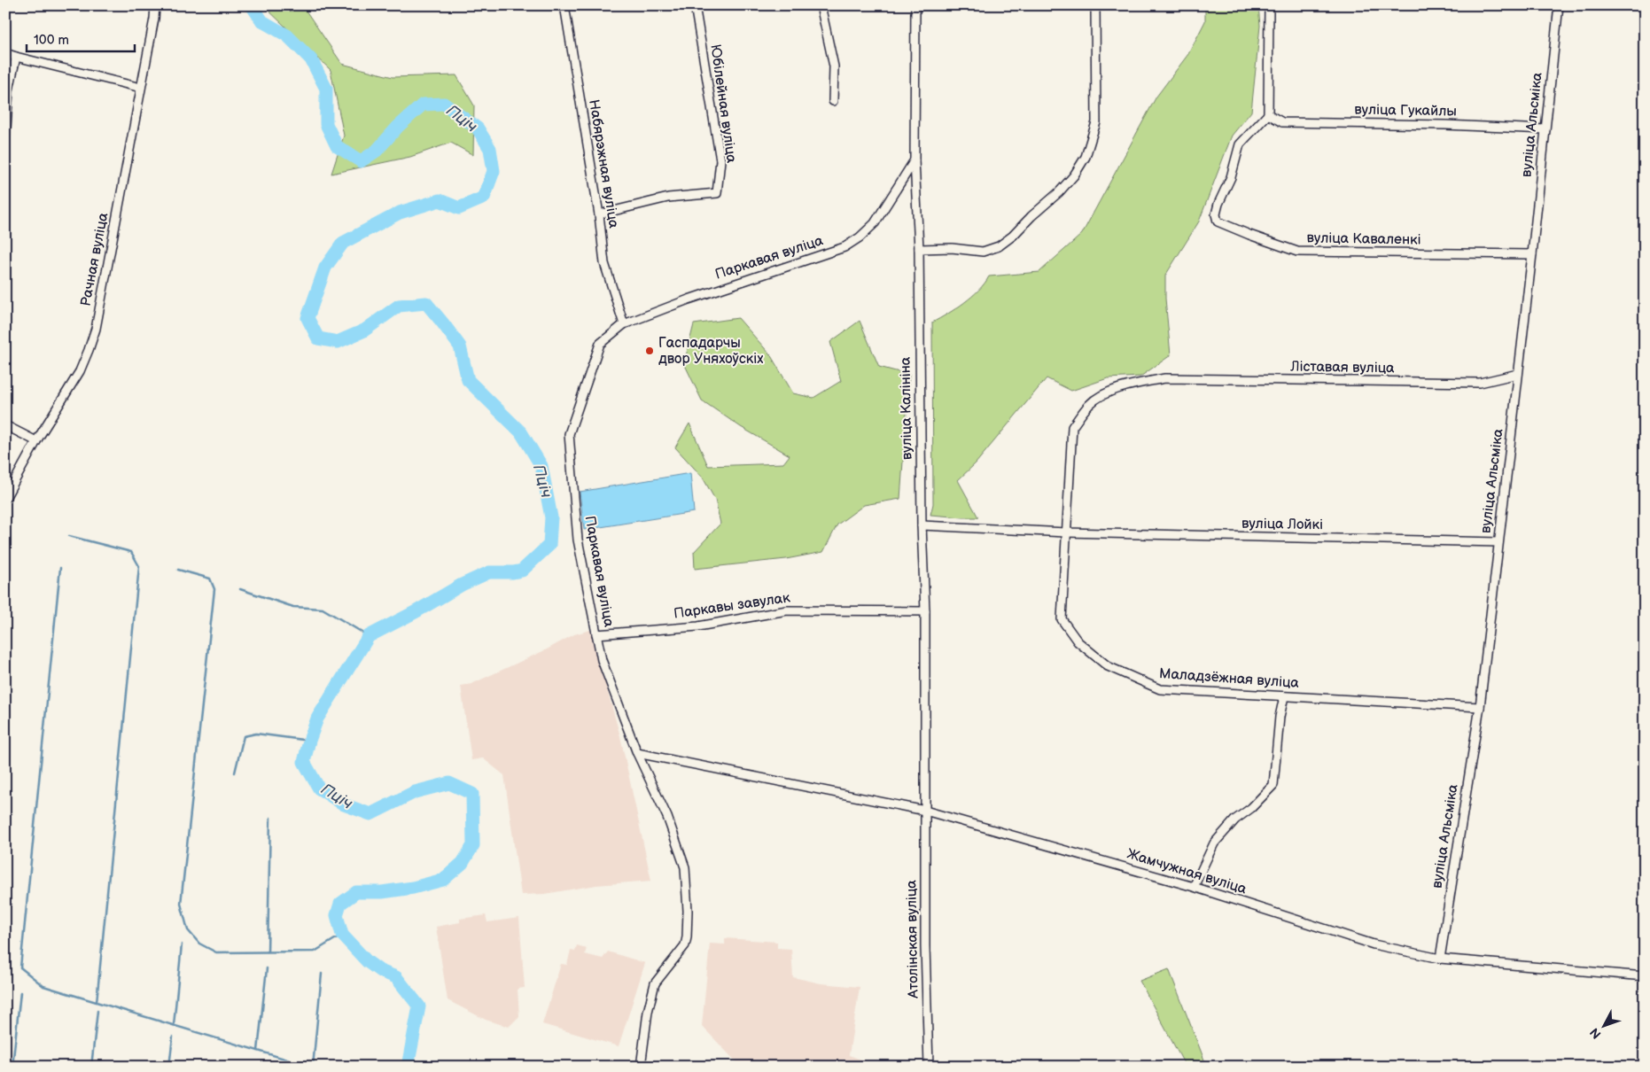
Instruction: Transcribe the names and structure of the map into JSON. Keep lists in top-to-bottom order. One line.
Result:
{"streets":{"street":["Юбілейная вуліца","вуліца Гукайлы","вуліца Альсміка","Набярэжная вуліца","вуліца Каваленкі","Паркавая вуліца","Рачная вуліца","Ліставая вуліца","вуліца Калініна","вуліца Лойкі","Паркавы завулак","Маладзёжная вуліца","Жамчужная вуліца","Атолінская вуліца"]},"crossings":[["Юбілейная вуліца","Набярэжная вуліца"],["вуліца Гукайлы","вуліца Альсміка"],["вуліца Гукайлы","вуліца Каваленкі"],["вуліца Альсміка","вуліца Каваленкі"],["вуліца Альсміка","Ліставая вуліца"],["вуліца Альсміка","вуліца Лойкі"],["вуліца Альсміка","Маладзёжная вуліца"],["вуліца Альсміка","Жамчужная вуліца"],["Набярэжная вуліца","Паркавая вуліца"],["Паркавая вуліца","вуліца Калініна"],["Паркавая вуліца","Паркавы завулак"],["Ліставая вуліца","вуліца Лойкі"],["Ліставая вуліца","Маладзёжная вуліца"],["вуліца Калініна","вуліца Лойкі"],["вуліца Калініна","Паркавы завулак"],["вуліца Калініна","Жамчужная вуліца"],["вуліца Калініна","Атолінская вуліца"],["вуліца Лойкі","Маладзёжная вуліца"],["Жамчужная вуліца","Атолінская вуліца"]],"water":["Пціч"],"places":["Гаспадарчы двор Уняхоўскіх"],"scale_bar":"100 m","north":"bottom left"}
